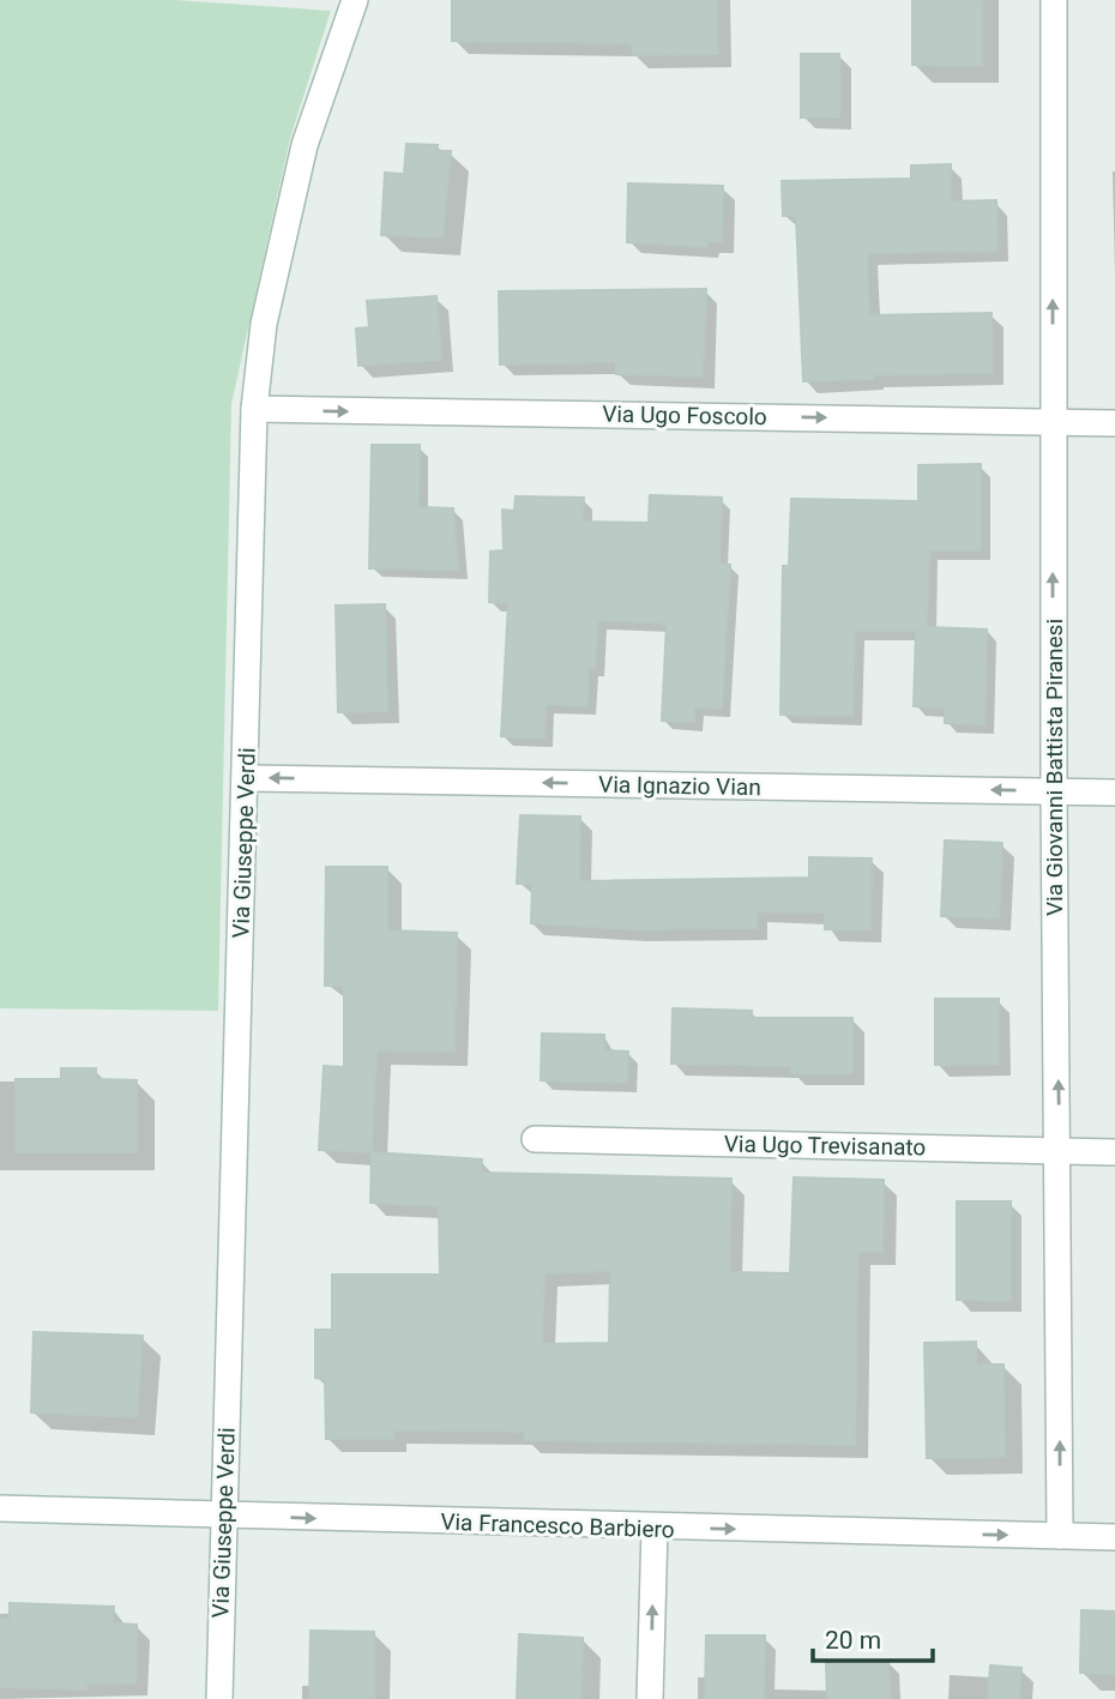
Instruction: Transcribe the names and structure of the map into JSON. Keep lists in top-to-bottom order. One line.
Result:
{"streets":{"street":["Via Ugo Foscolo","Via Giovanni Battista Piranesi","Via Ignazio Vian","Via Giuseppe Verdi","Via Ugo Trevisanato","Via Francesco Barbiero"]},"crossings":[["Via Ugo Foscolo","Via Giovanni Battista Piranesi"],["Via Ugo Foscolo","Via Giuseppe Verdi"],["Via Giovanni Battista Piranesi","Via Ignazio Vian"],["Via Giovanni Battista Piranesi","Via Ugo Trevisanato"],["Via Giovanni Battista Piranesi","Via Francesco Barbiero"],["Via Ignazio Vian","Via Giuseppe Verdi"],["Via Giuseppe Verdi","Via Francesco Barbiero"]],"one_way":["Via Ugo Foscolo","Via Giovanni Battista Piranesi","Via Ignazio Vian","Via Francesco Barbiero"],"scale_bar":"20 m"}
